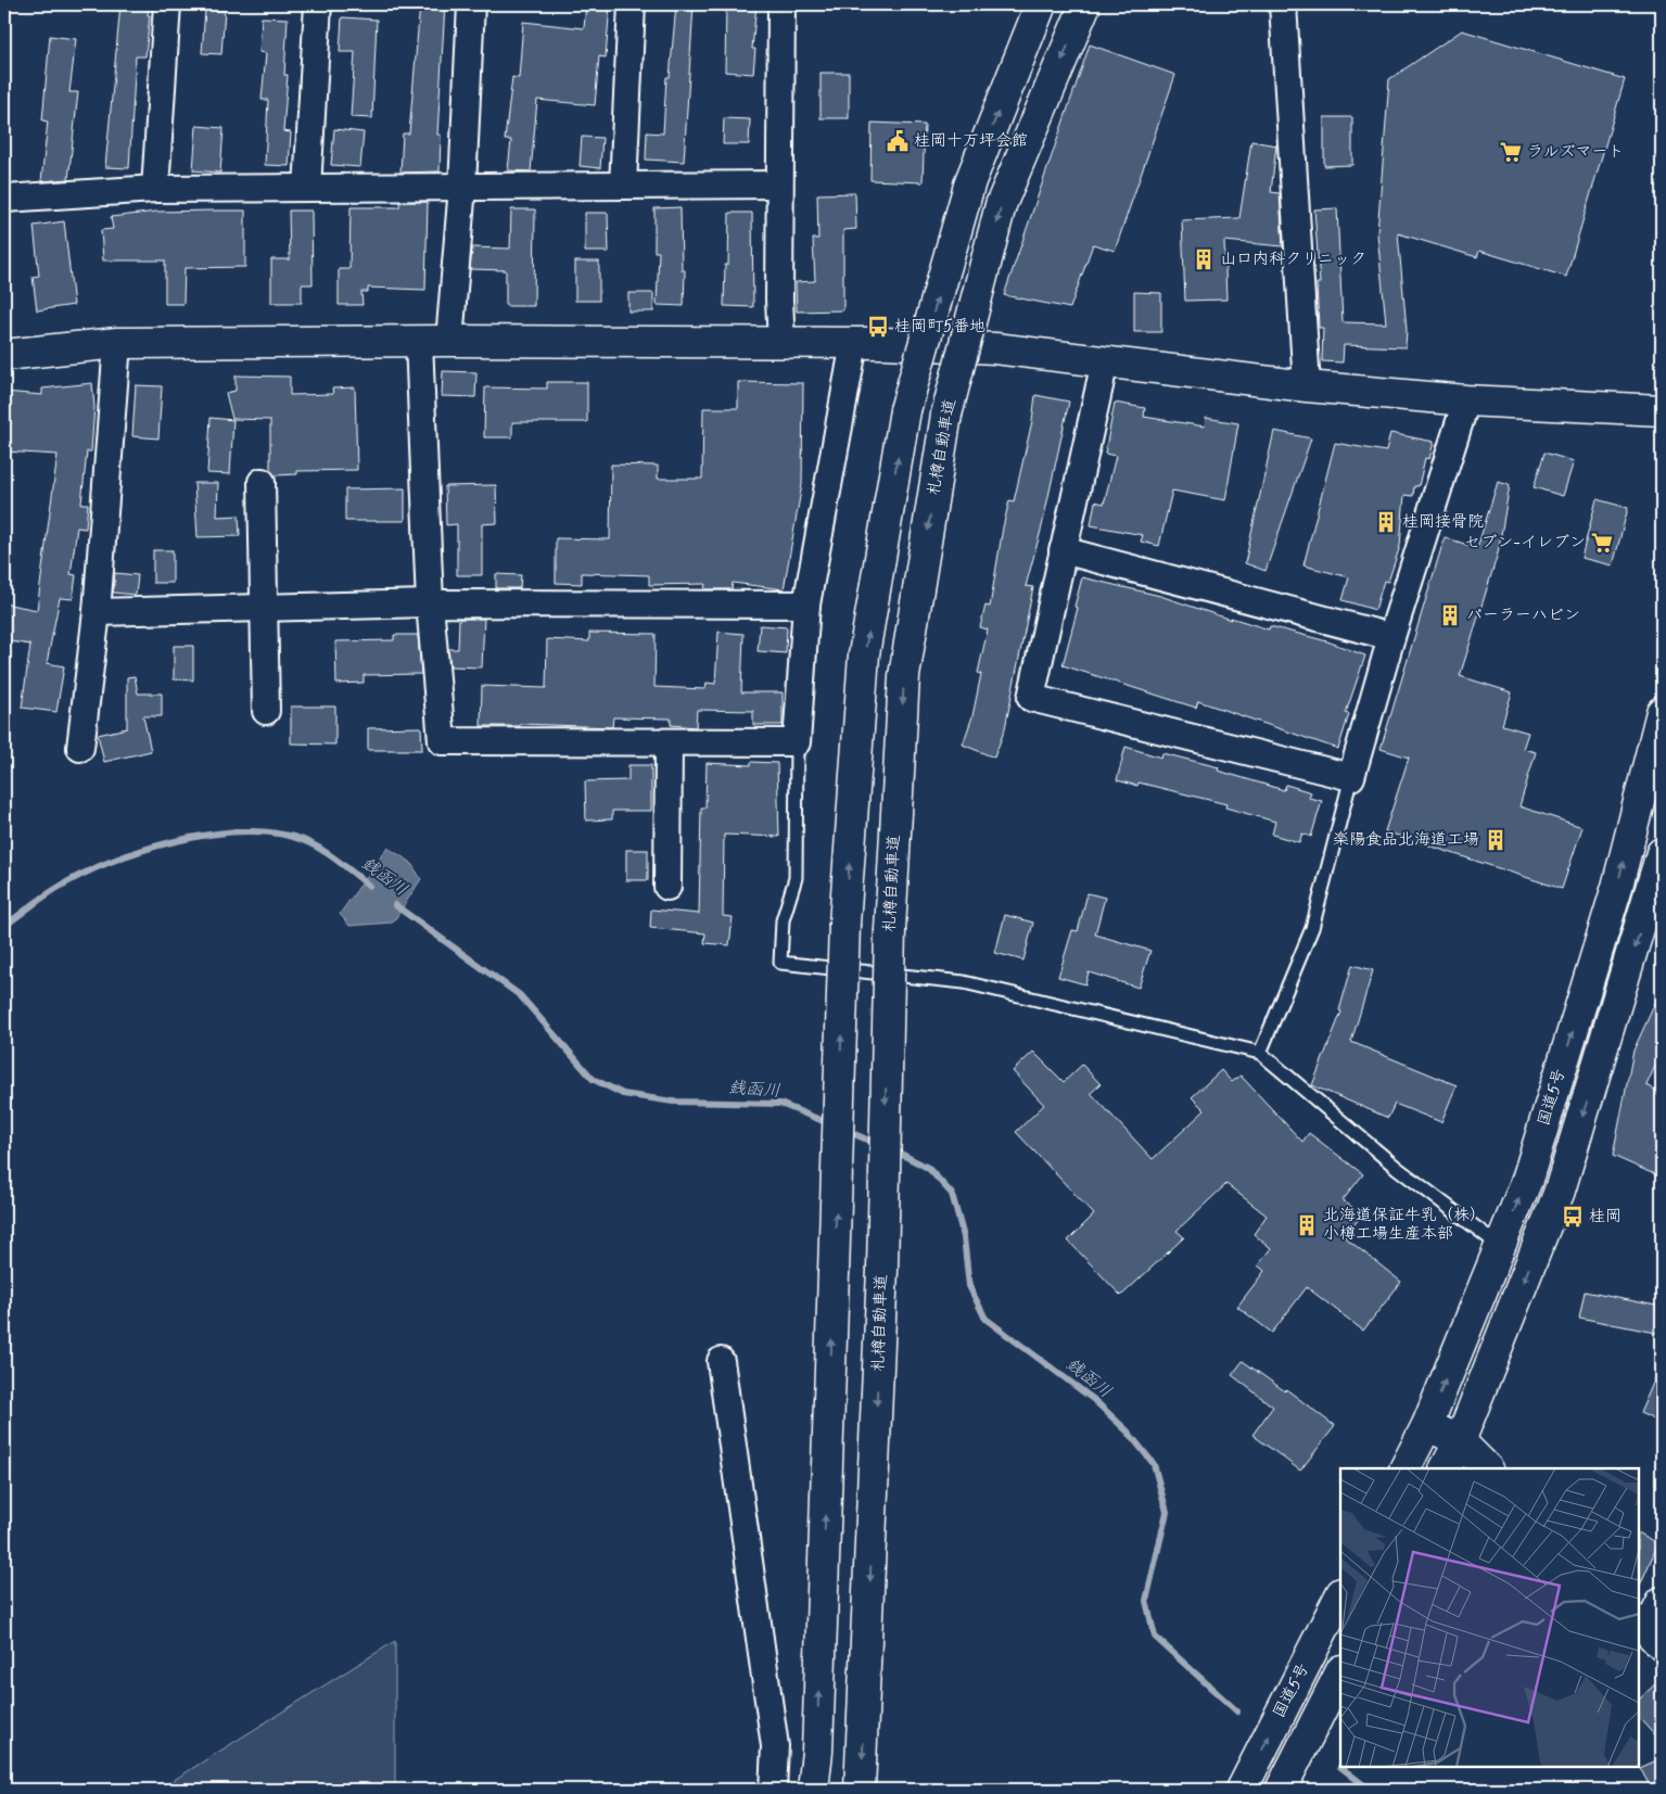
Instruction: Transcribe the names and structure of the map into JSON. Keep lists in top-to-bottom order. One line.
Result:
{"streets":{"main road":["札樽自動車道","国道5号"]},"water":["銭函川"],"places":{"public building":["桂岡十万坪会館"],"supermarket":["ラルズマート","セブン-イレブン"],"building":["山口内科クリニック","桂岡接骨院","パーラーハビン","楽陽食品北海道工場","北海道保証牛乳（株） 小樽工場生産本部"],"bus stop":["桂岡町5番地","桂岡"]}}
